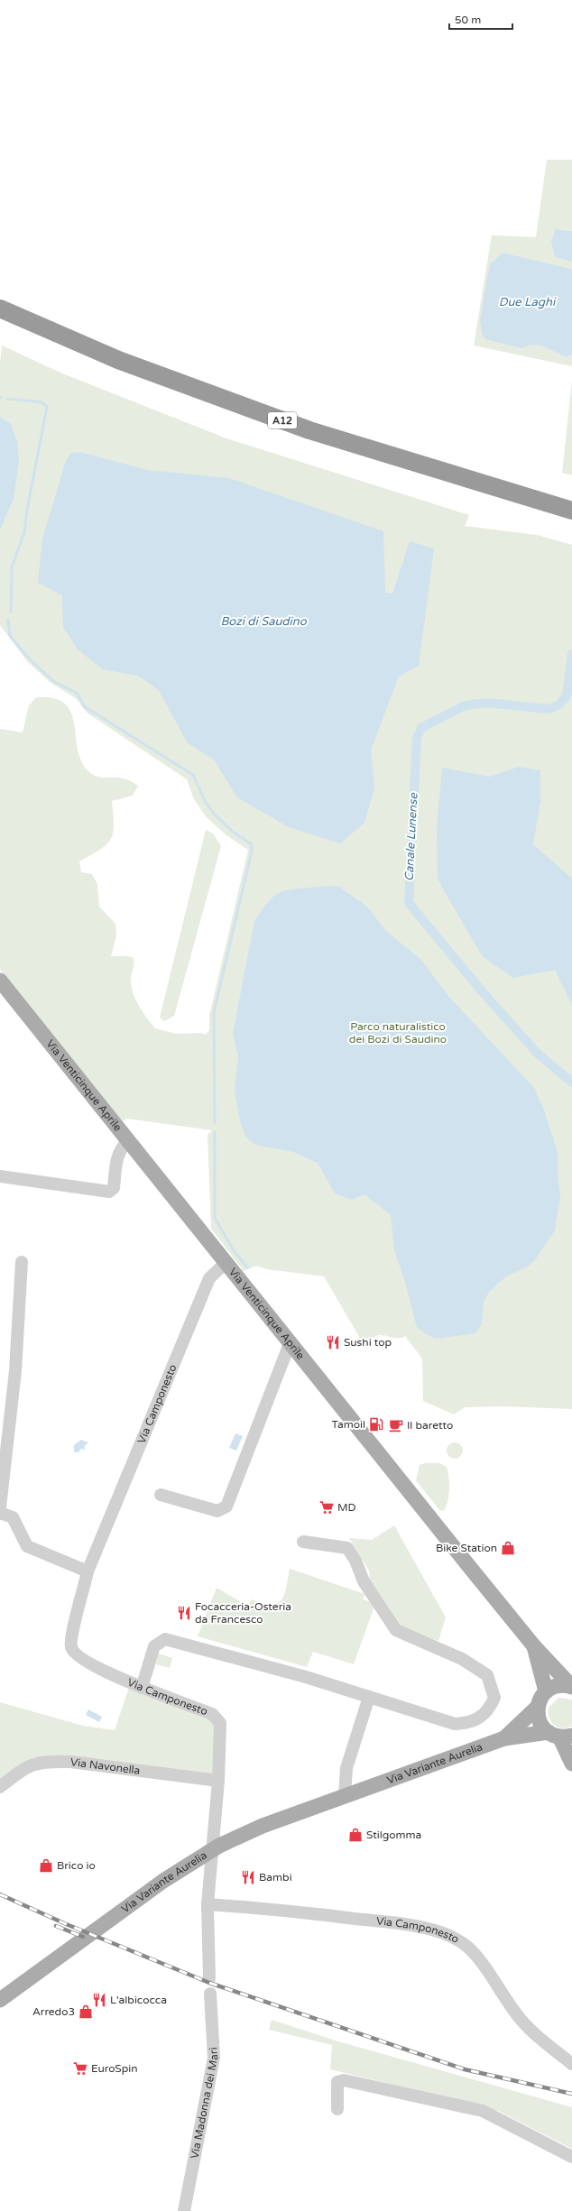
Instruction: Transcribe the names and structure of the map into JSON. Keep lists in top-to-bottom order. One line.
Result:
{"streets":{"highway":["A12"],"main road":["Via Venticinque Aprile","Via Variante Aurelia"],"street":["Via Camponesto","Via Navonella","Via Madonna dei Mari"]},"crossings":[["Via Venticinque Aprile","Via Camponesto"],["Via Venticinque Aprile","Via Variante Aurelia"],["Via Camponesto","Via Variante Aurelia"],["Via Camponesto","Via Navonella"]],"water":["Due Laghi","Bozi di Saudino","Canale Lunense"],"parks":["Parco naturalistico dei Bozi di Saudino"],"places":{"restaurant":["Sushi top","Focacceria-Osteria da Francesco","Bambi","L'albicocca"],"fuel station":["Tamoil"],"cafe":["Il baretto"],"supermarket":["MD","EuroSpin"],"shop":["Bike Station","Stilgomma","Brico io","Arredo3"]},"scale_bar":"50 m"}
